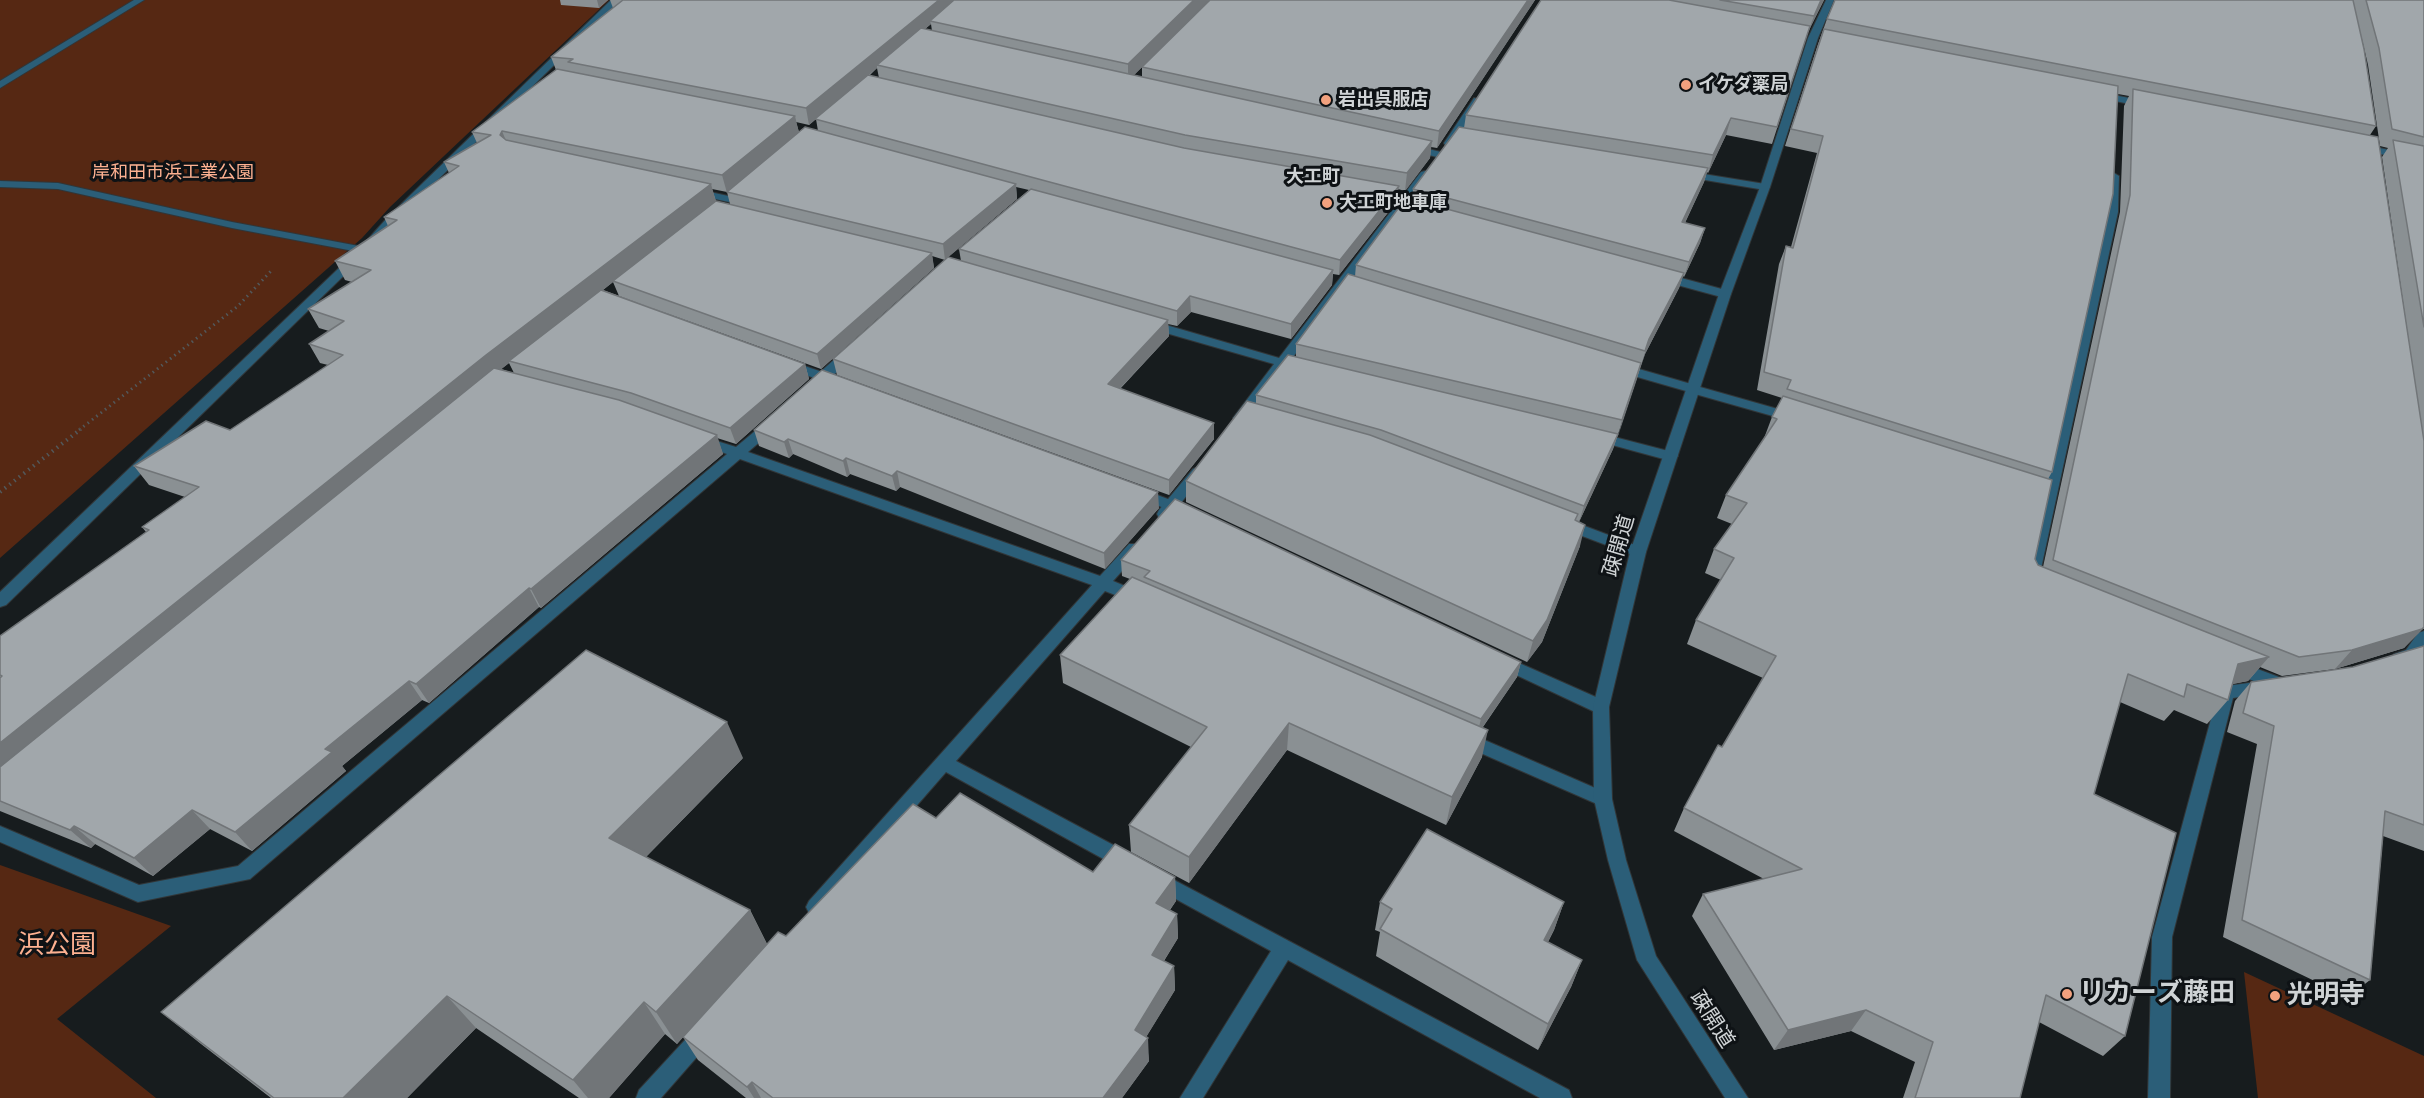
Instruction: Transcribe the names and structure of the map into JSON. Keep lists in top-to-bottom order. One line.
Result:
{"streets":{"street":["疎開道"]},"districts":["大工町"],"parks":["岸和田市浜工業公園","浜公園"],"places":["イケダ薬局","岩出呉服店","大工町地車庫","リカーズ藤田","光明寺"]}
